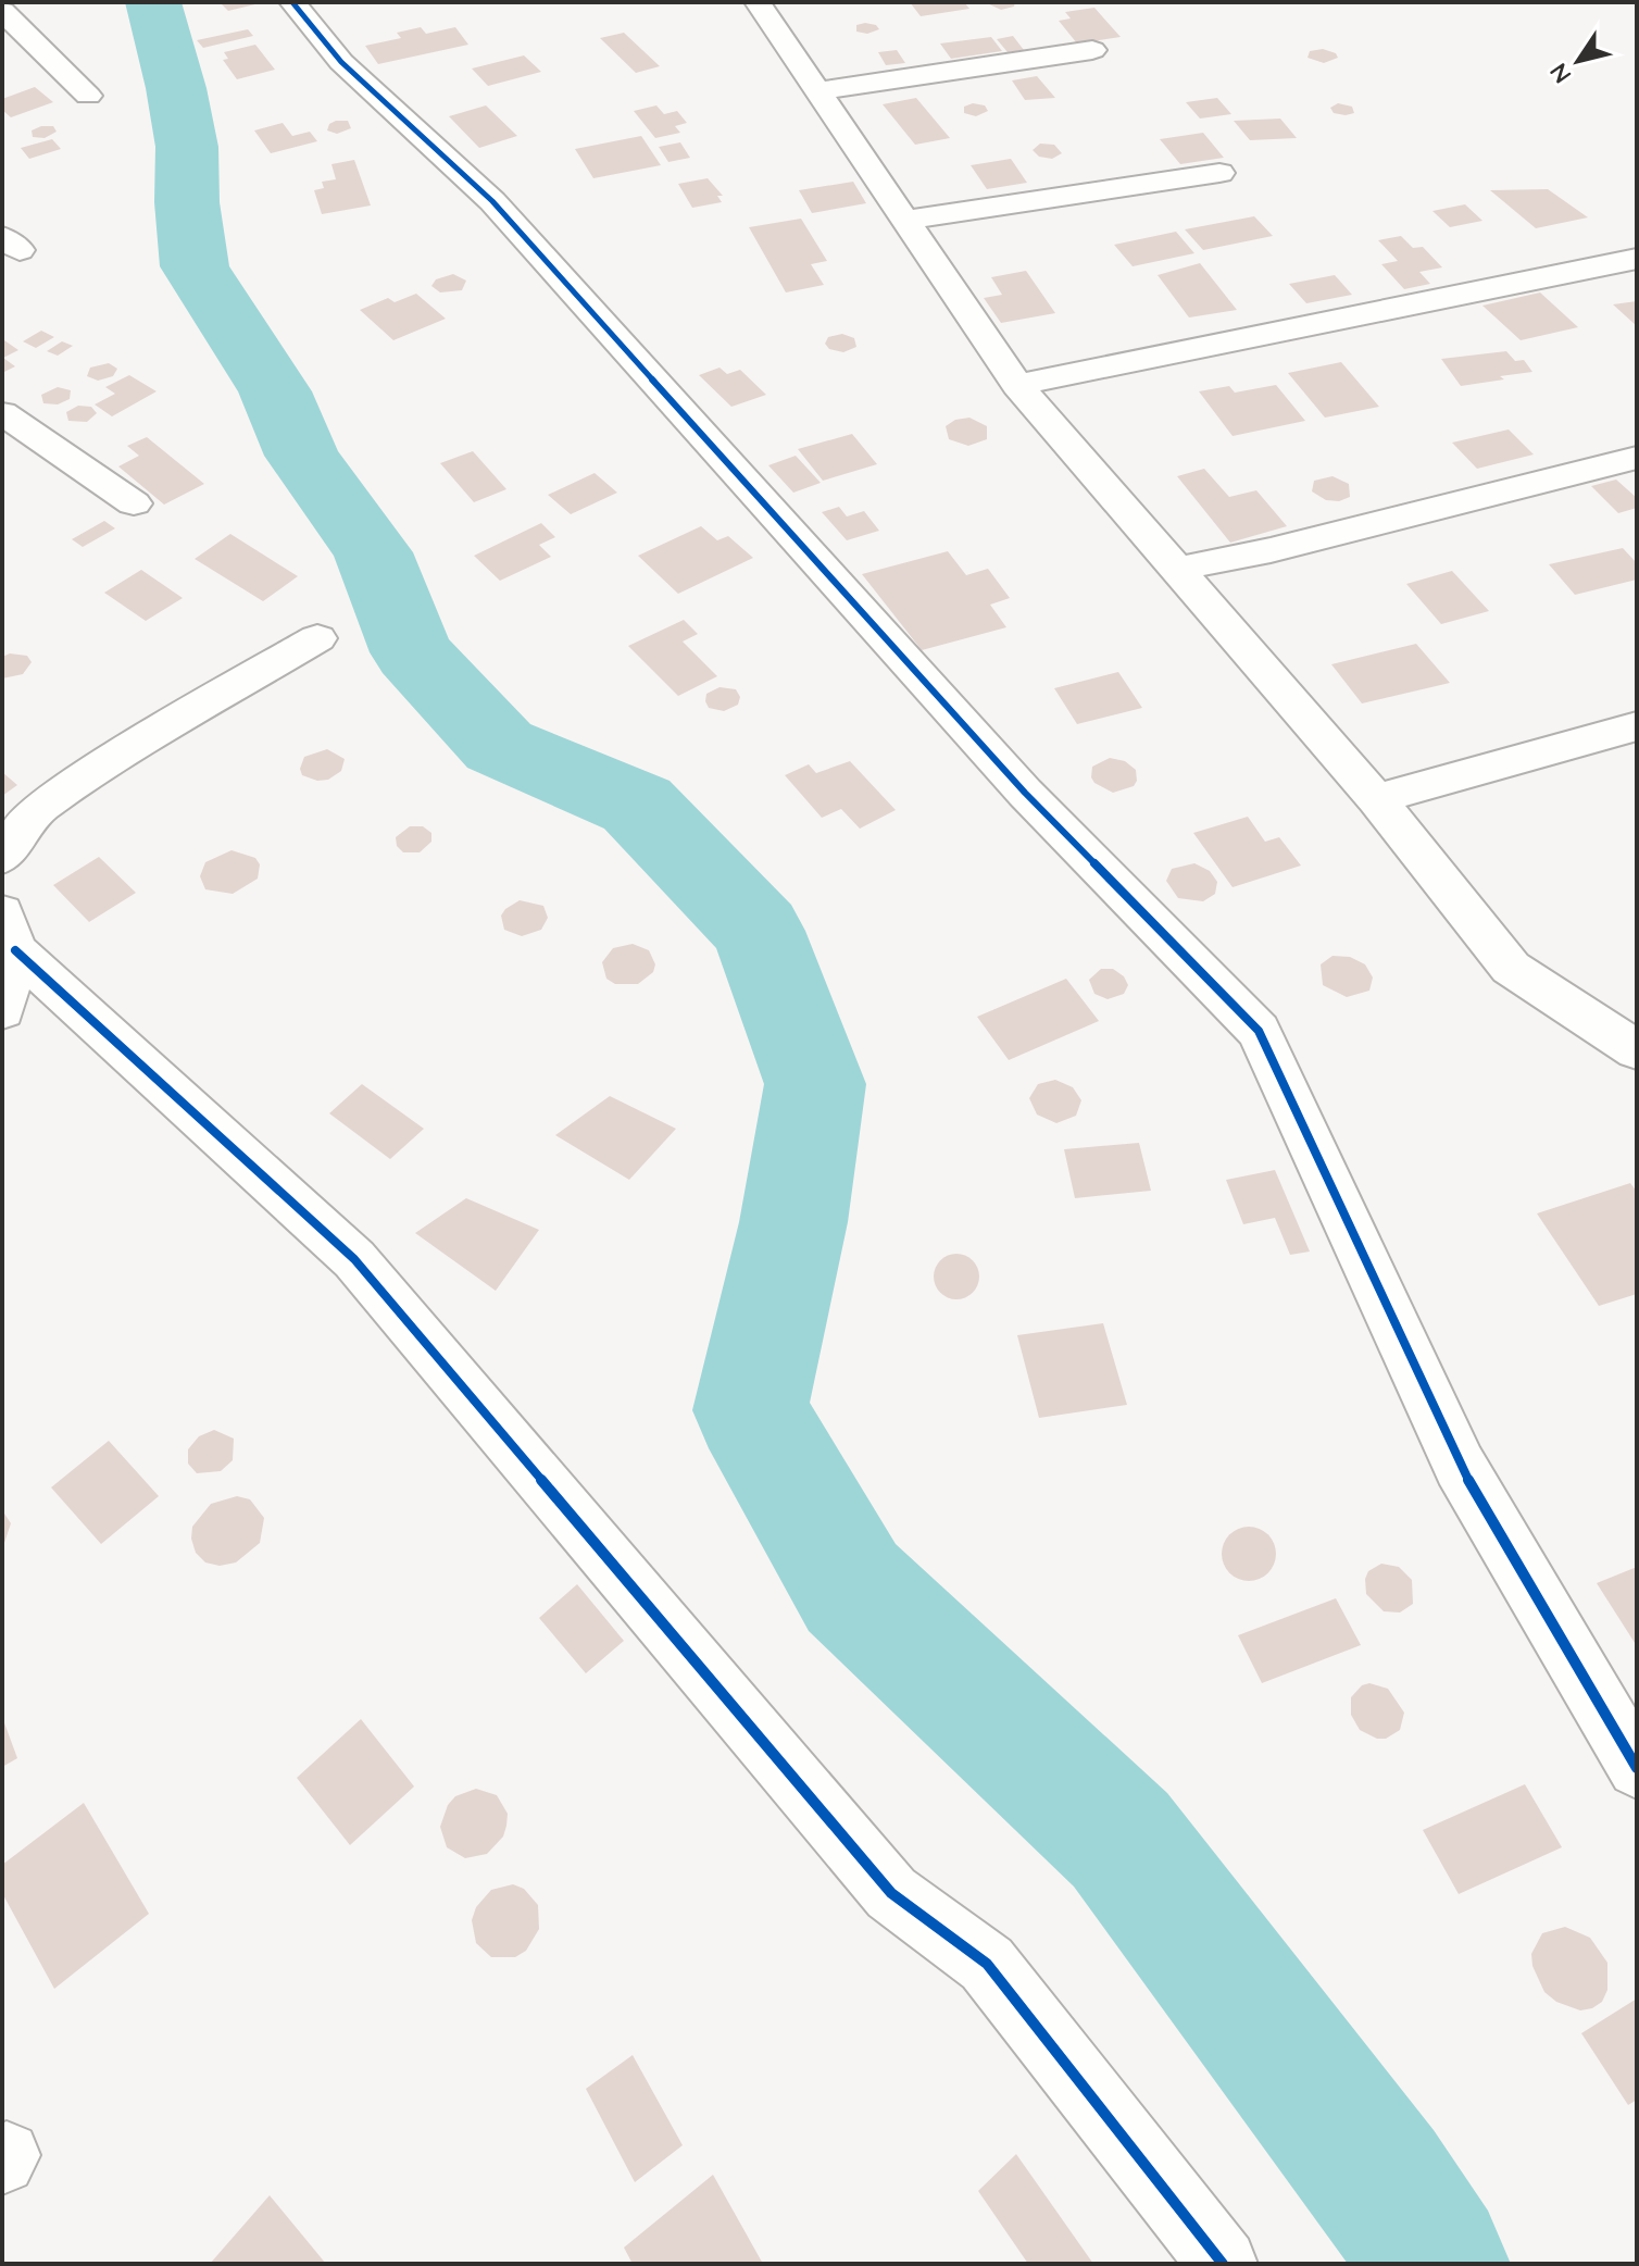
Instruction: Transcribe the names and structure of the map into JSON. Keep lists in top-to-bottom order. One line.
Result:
{"north":"bottom left"}
